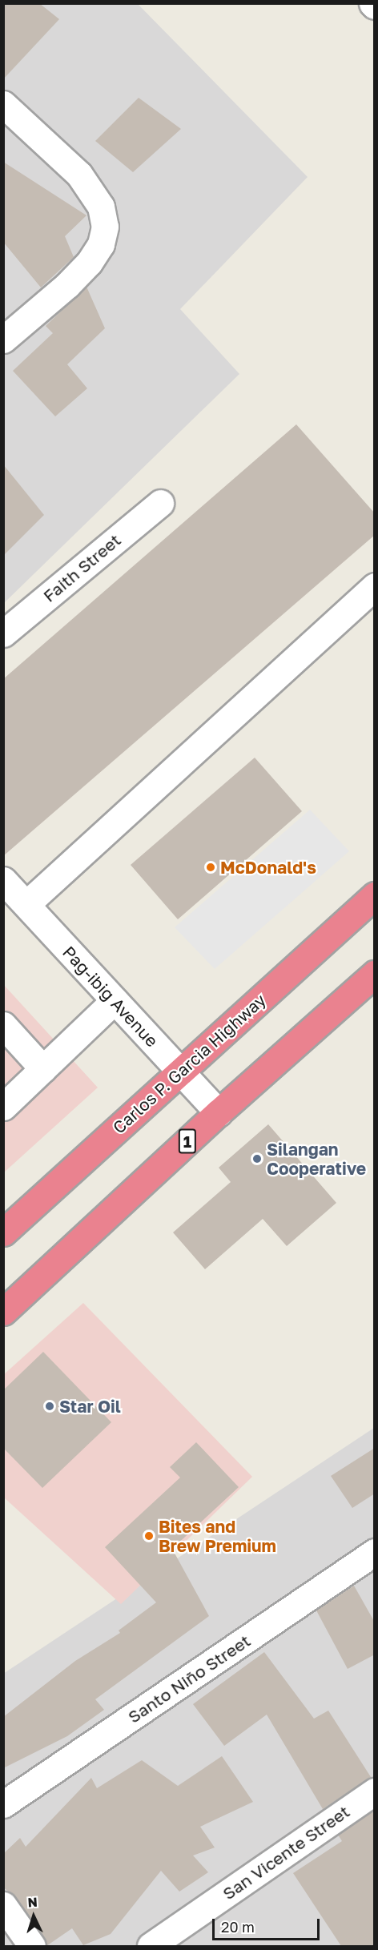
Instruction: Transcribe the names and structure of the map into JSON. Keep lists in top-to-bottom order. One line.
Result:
{"streets":{"highway":["Carlos P. Garcia Highway","1"],"street":["Faith Street","Pag-ibig Avenue","Santo Niño Street","San Vicente Street"]},"crossings":[["Pag-ibig Avenue","Carlos P. Garcia Highway"],["Pag-ibig Avenue","1"]],"places":["McDonald's","Silangan Cooperative","Star Oil","Bites and Brew Premium"],"scale_bar":"20 m","north":"top"}
